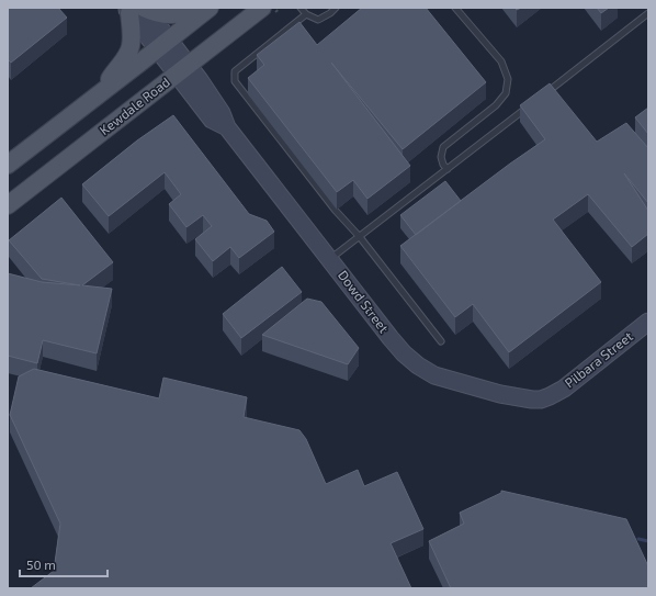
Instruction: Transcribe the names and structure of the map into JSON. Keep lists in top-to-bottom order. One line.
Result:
{"streets":{"main road":["Kewdale Road","Dowd Street","Pilbara Street"]},"crossings":[["Kewdale Road","Dowd Street"],["Dowd Street","Pilbara Street"]],"scale_bar":"50 m"}
